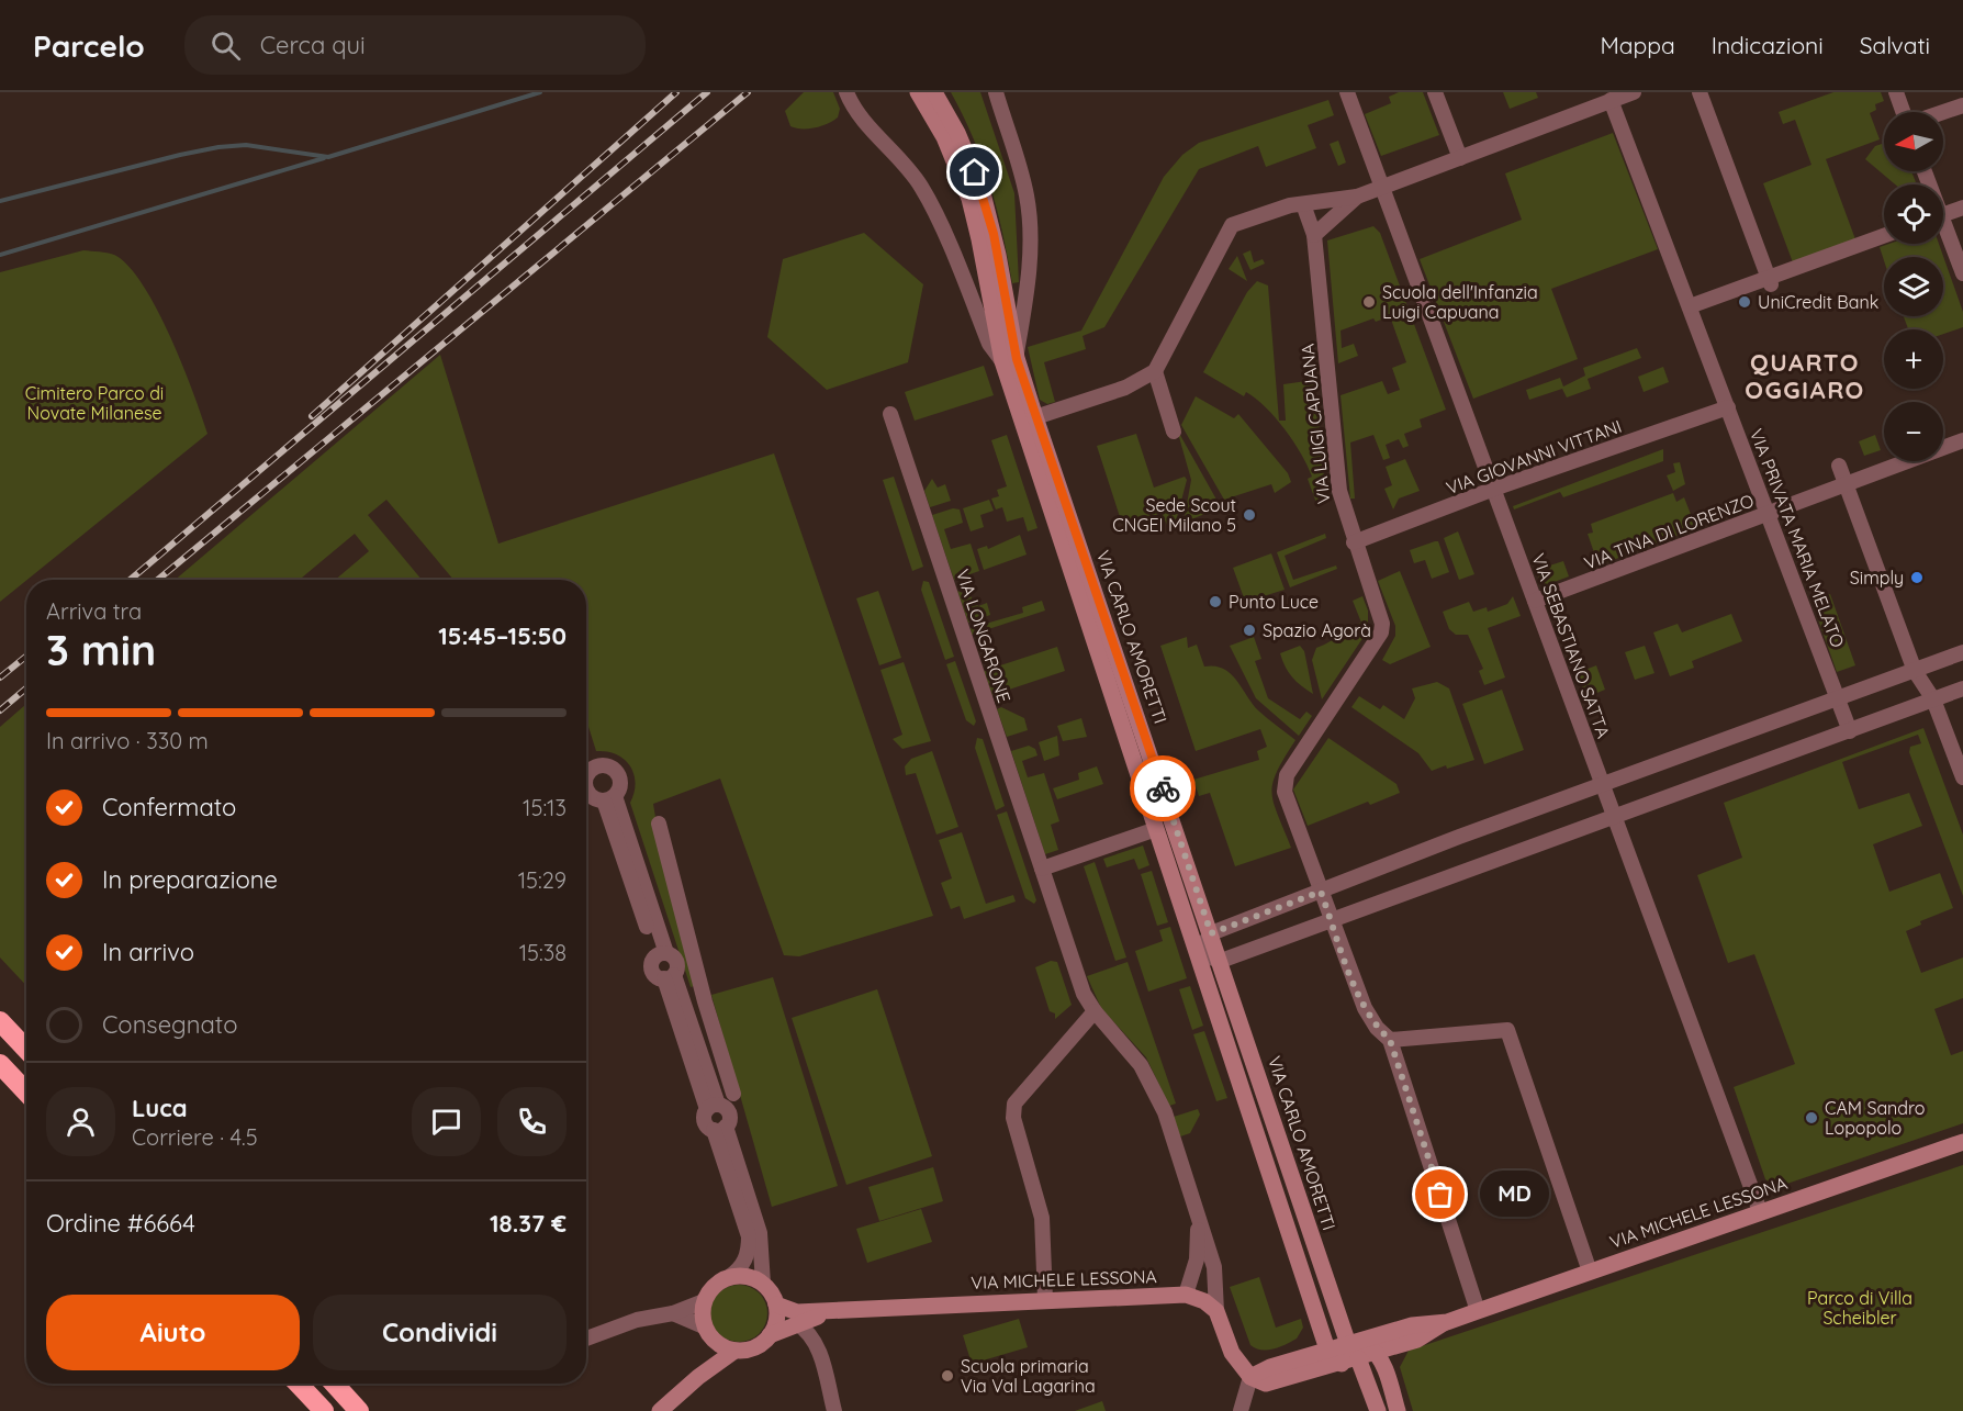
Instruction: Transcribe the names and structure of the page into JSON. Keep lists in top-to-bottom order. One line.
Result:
{"streets":{"street":["VIA LUIGI CAPUANA","VIA GIOVANNI VITTANI","VIA TINA DI LORENZO","VIA PRIVATA MARIA MELATO","VIA LONGARONE","VIA CARLO AMORETTI","VIA SEBASTIANO SATTA","VIA MICHELE LESSONA"]},"crossings":[["VIA LUIGI CAPUANA","VIA GIOVANNI VITTANI"],["VIA GIOVANNI VITTANI","VIA PRIVATA MARIA MELATO"],["VIA GIOVANNI VITTANI","VIA SEBASTIANO SATTA"],["VIA TINA DI LORENZO","VIA PRIVATA MARIA MELATO"],["VIA TINA DI LORENZO","VIA SEBASTIANO SATTA"],["VIA LONGARONE","VIA MICHELE LESSONA"],["VIA CARLO AMORETTI","VIA MICHELE LESSONA"],["VIA SEBASTIANO SATTA","VIA MICHELE LESSONA"]],"districts":["QUARTO OGGIARO"],"parks":["Cimitero Parco di Novate Milanese","Parco di Villa Scheibler"],"places":["Scuola dell'Infanzia Luigi Capuana","UniCredit Bank","Sede Scout CNGEI Milano 5","Simply","Punto Luce","Spazio Agorà","CAM Sandro Lopopolo","MD","Scuola primaria Via Val Lagarina"],"north":"left","page":{"header":"Parcelo","search":"Cerca qui","nav":["Mappa","Indicazioni","Salvati"],"map_buttons":["+","−"],"heading":["3 min","Arriva tra","15:45–15:50"],"panel":["Luca","Corriere · 4.5","Ordine #6664","18.37 €"],"bar":"In arrivo · 330 m","list":[["Confermato","15:13"],["In preparazione","15:29"],["In arrivo","15:38"],"Consegnato"],"bubble":"MD","buttons":["Aiuto","Condividi"]}}
